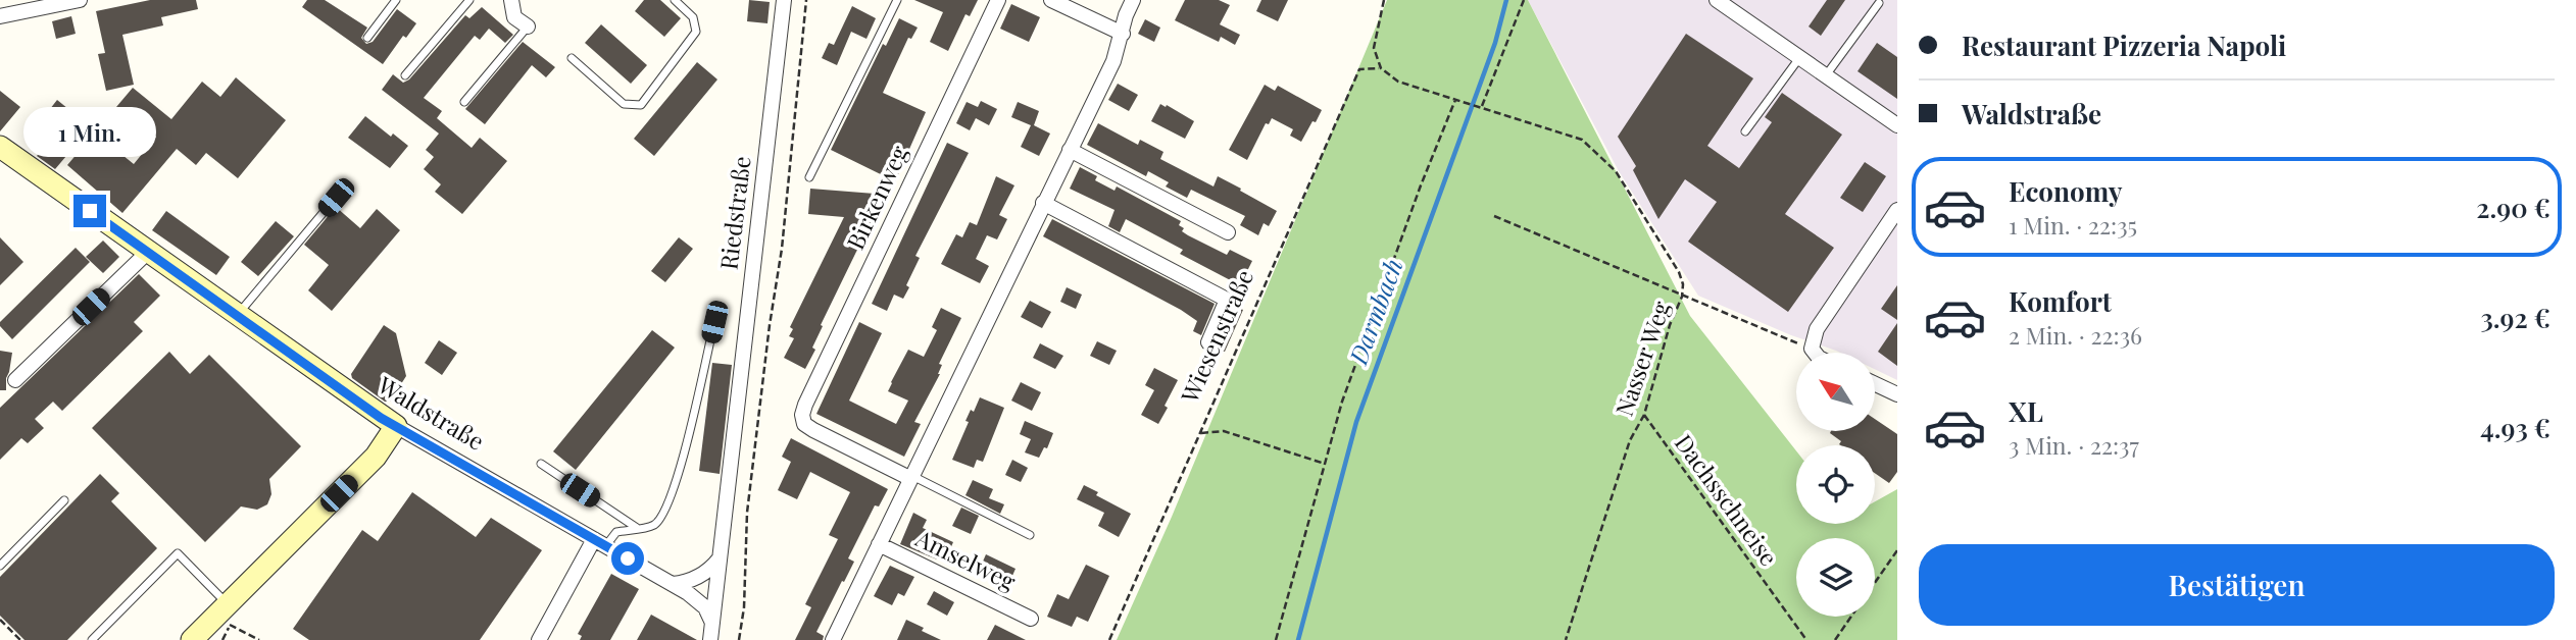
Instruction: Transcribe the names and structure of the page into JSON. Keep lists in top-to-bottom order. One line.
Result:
{"streets":{"street":["Birkenweg","Riedstraße","Wiesenstraße","Waldstraße","Amselweg"],"path":["Nasser Weg","Dachsschneise"]},"crossings":[["Riedstraße","Waldstraße"],["Wiesenstraße","Nasser Weg"],["Nasser Weg","Dachsschneise"]],"water":["Darmbach"],"north":"top left","page":{"banner":["Restaurant Pizzeria Napoli","Waldstraße"],"bubble":"1 Min.","list":[{"name":"Economy","note":"1 Min. · 22:35","value":"2.90 €"},{"name":"Komfort","note":"2 Min. · 22:36","value":"3.92 €"},{"name":"XL","note":"3 Min. · 22:37","value":"4.93 €"}],"buttons":"Bestätigen"}}
